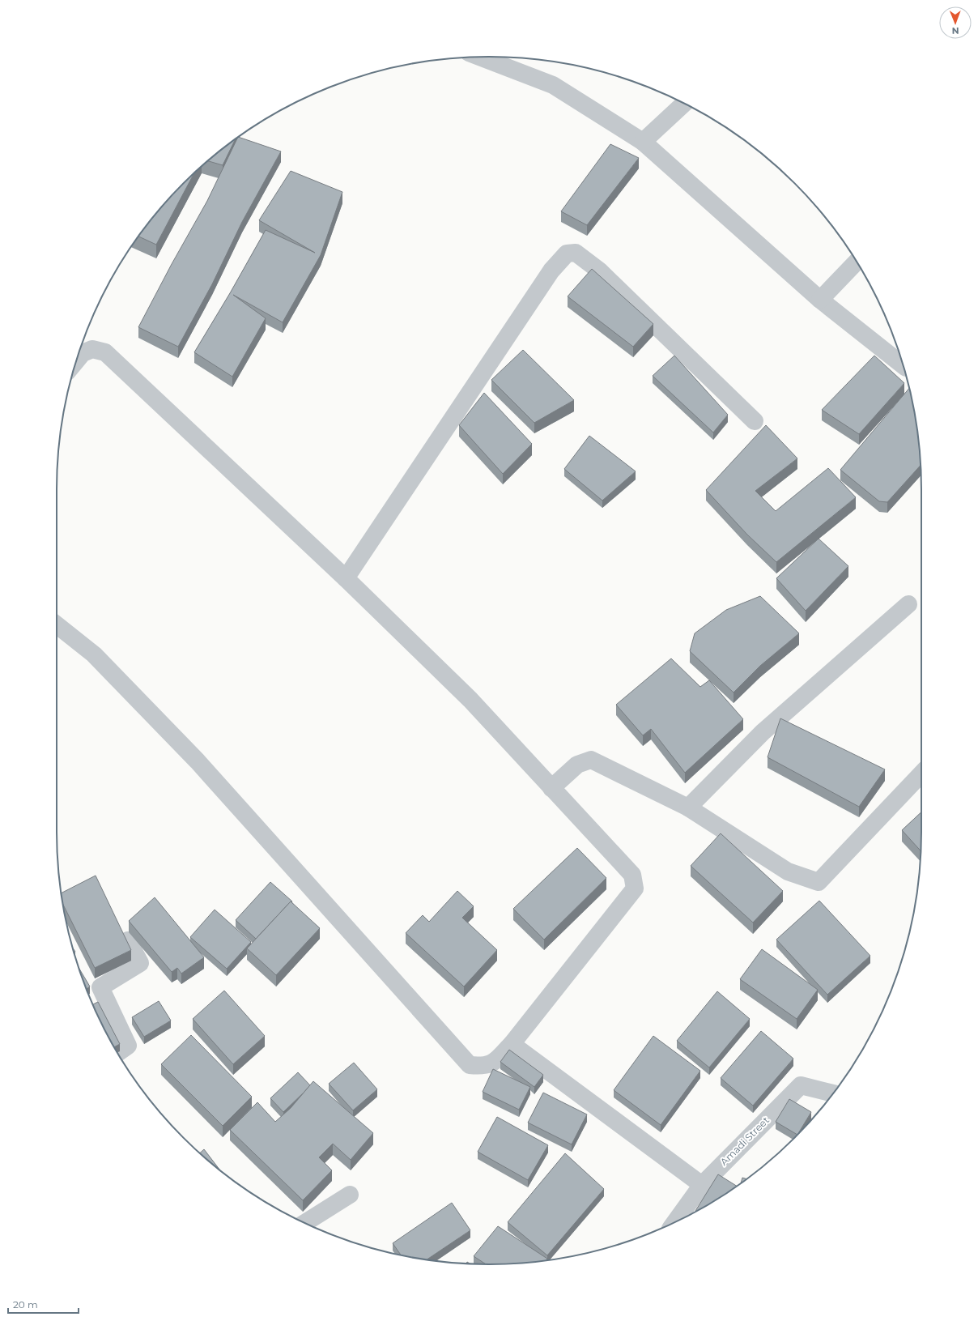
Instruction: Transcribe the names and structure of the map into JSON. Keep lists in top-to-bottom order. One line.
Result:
{"streets":{"street":["Amadi Street"]},"scale_bar":"20 m","north":"bottom"}
